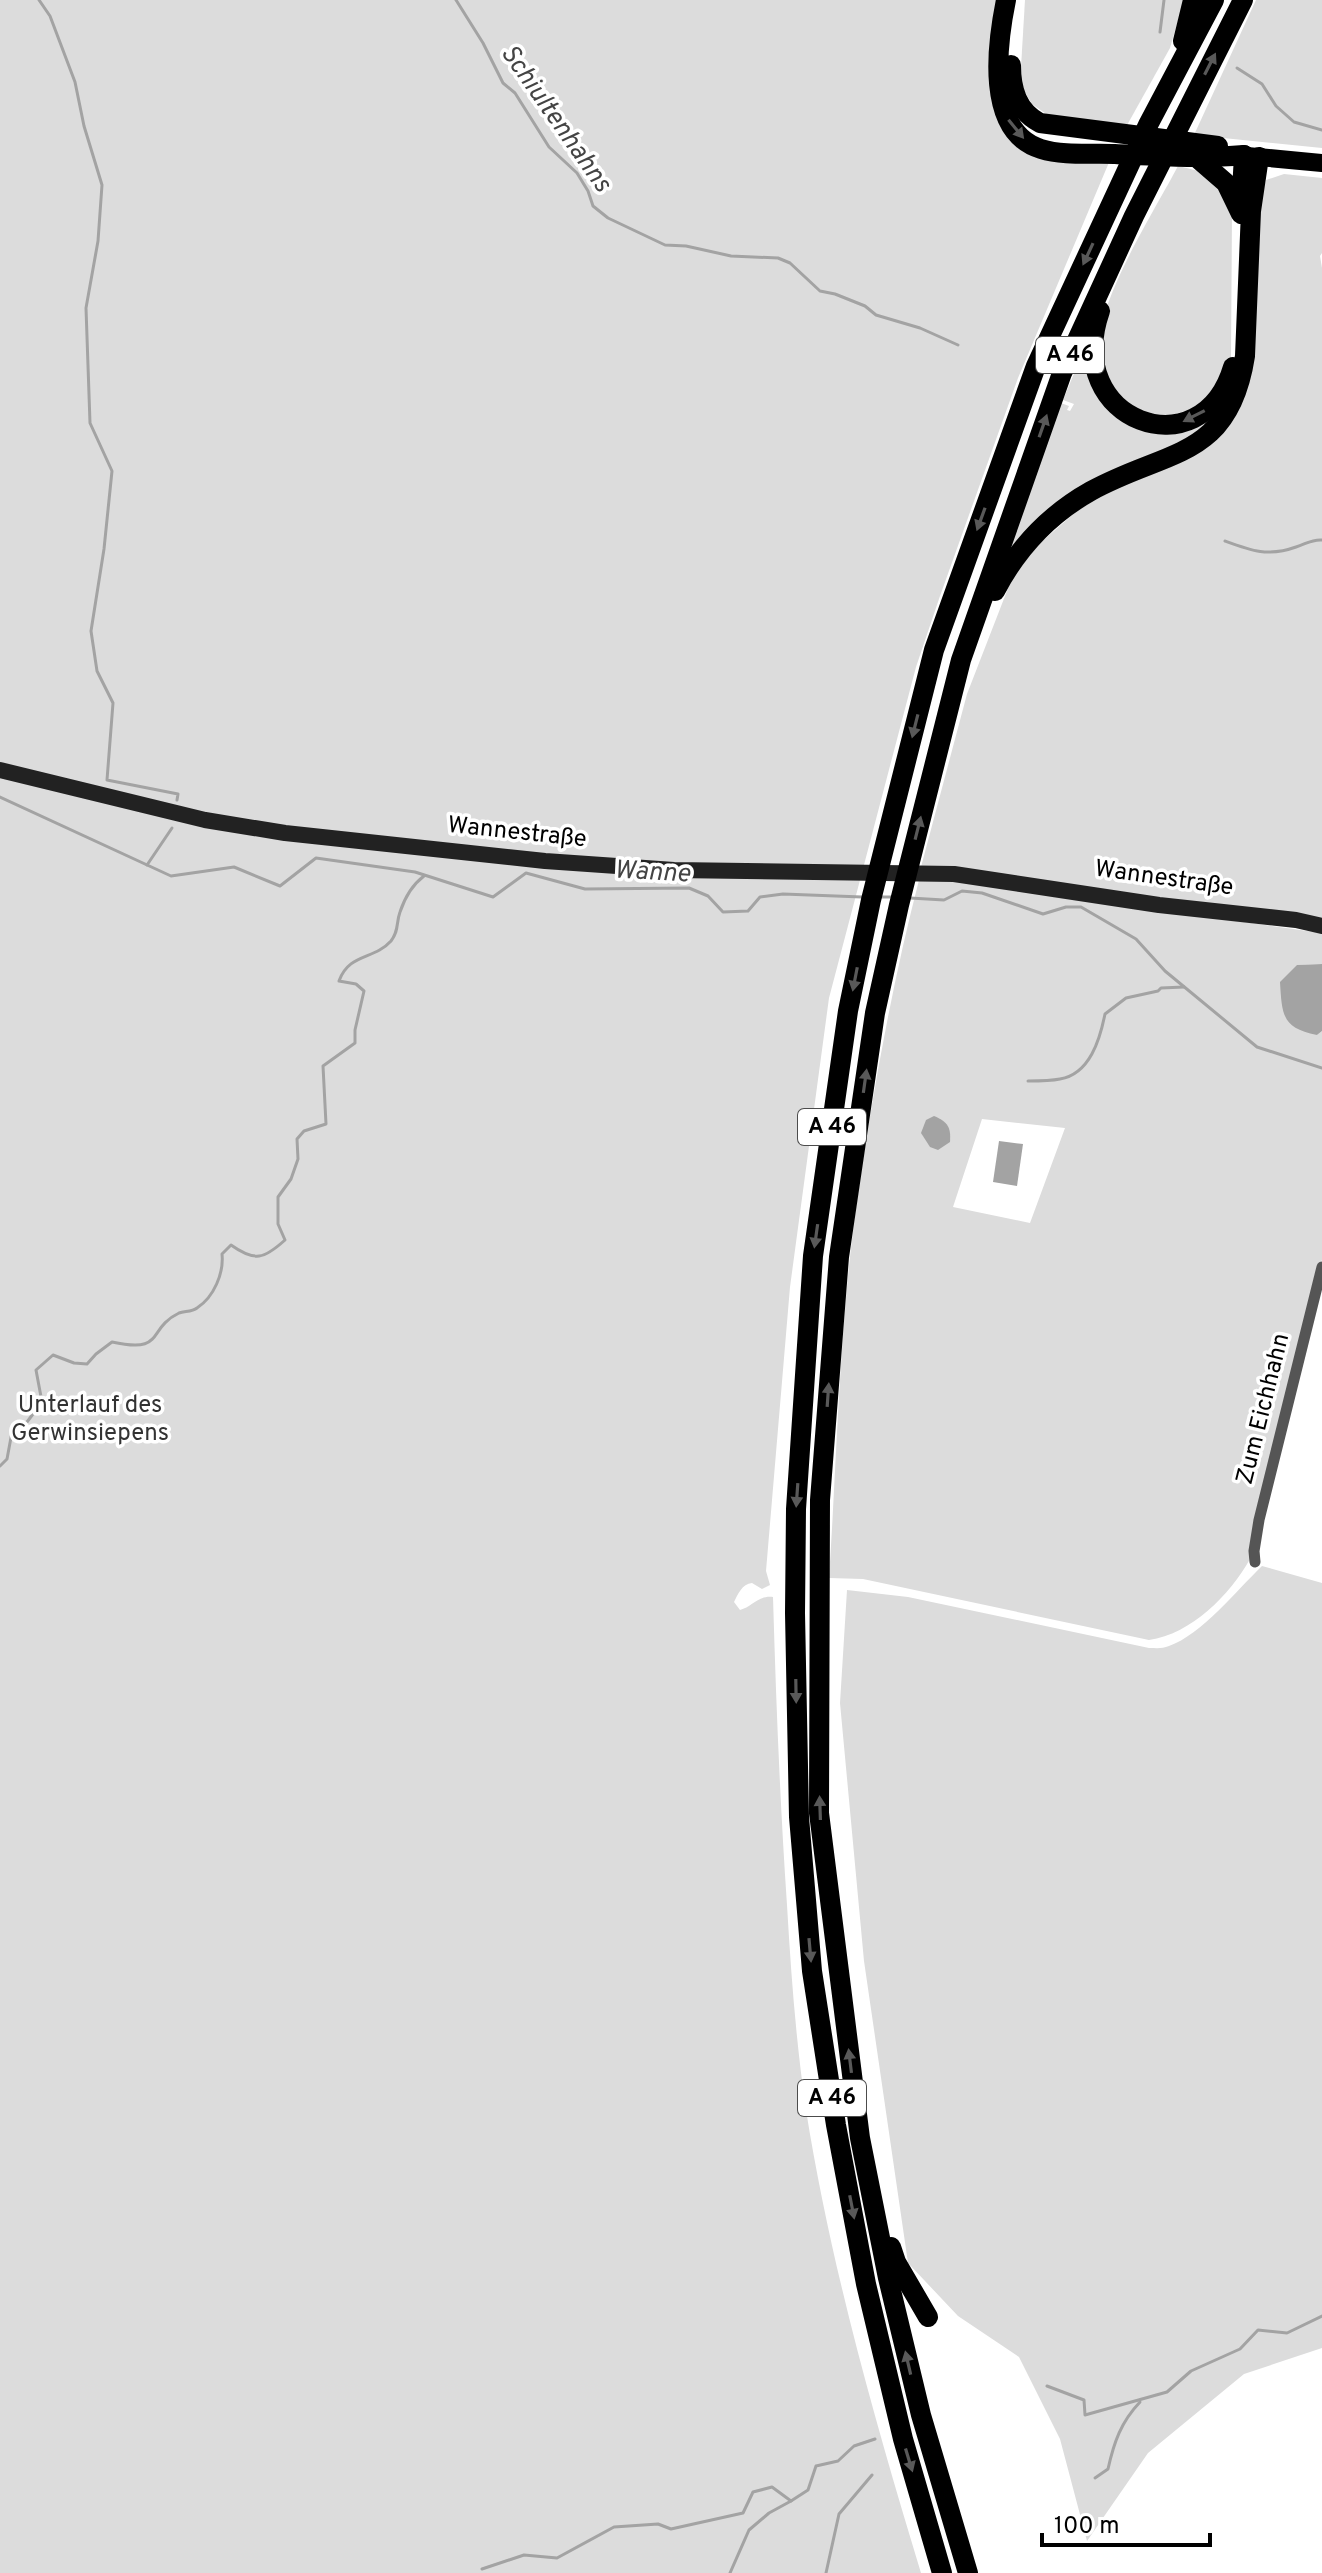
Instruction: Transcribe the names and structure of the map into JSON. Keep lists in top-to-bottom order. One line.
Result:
{"streets":{"highway":["A 46"],"street":["Wannestraße","Zum Eichhahn"]},"water":["Schiultenhahns","Wanne"],"parks":["Unterlauf des Gerwinsiepens"],"scale_bar":"100 m"}
